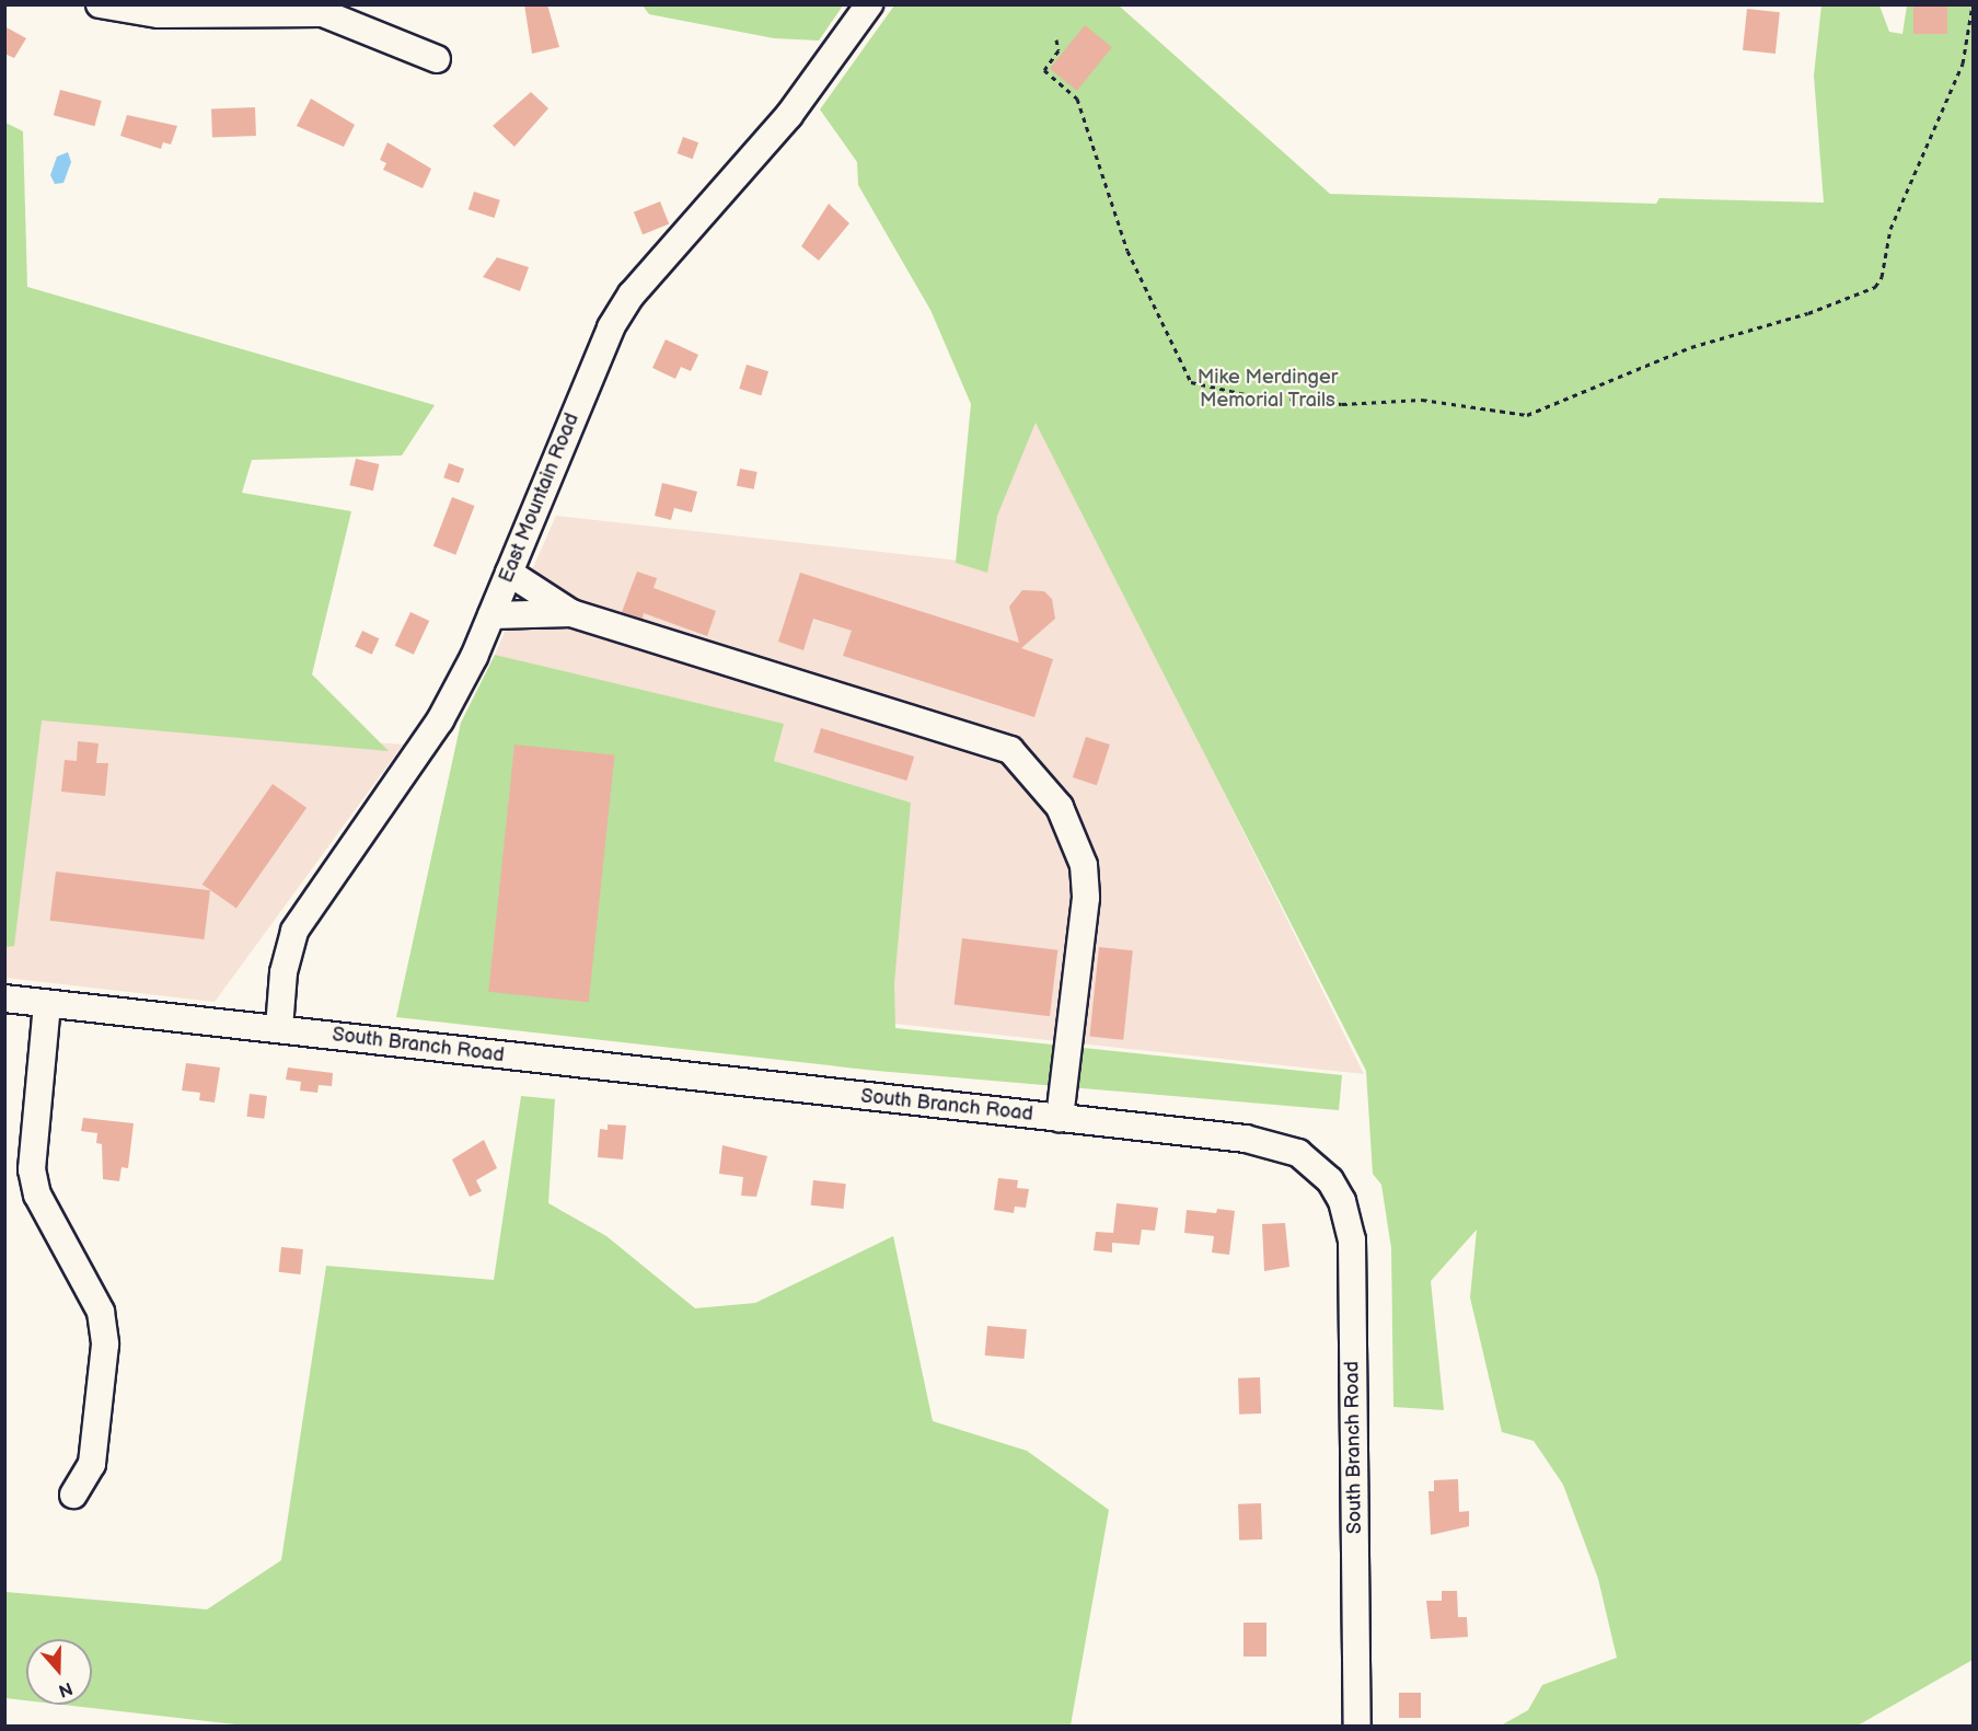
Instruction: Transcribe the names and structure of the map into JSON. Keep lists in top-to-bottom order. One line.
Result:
{"streets":{"street":["East Mountain Road","South Branch Road"]},"crossings":[["East Mountain Road","South Branch Road"]],"parks":["Mike Merdinger Memorial Trails"],"north":"bottom"}
